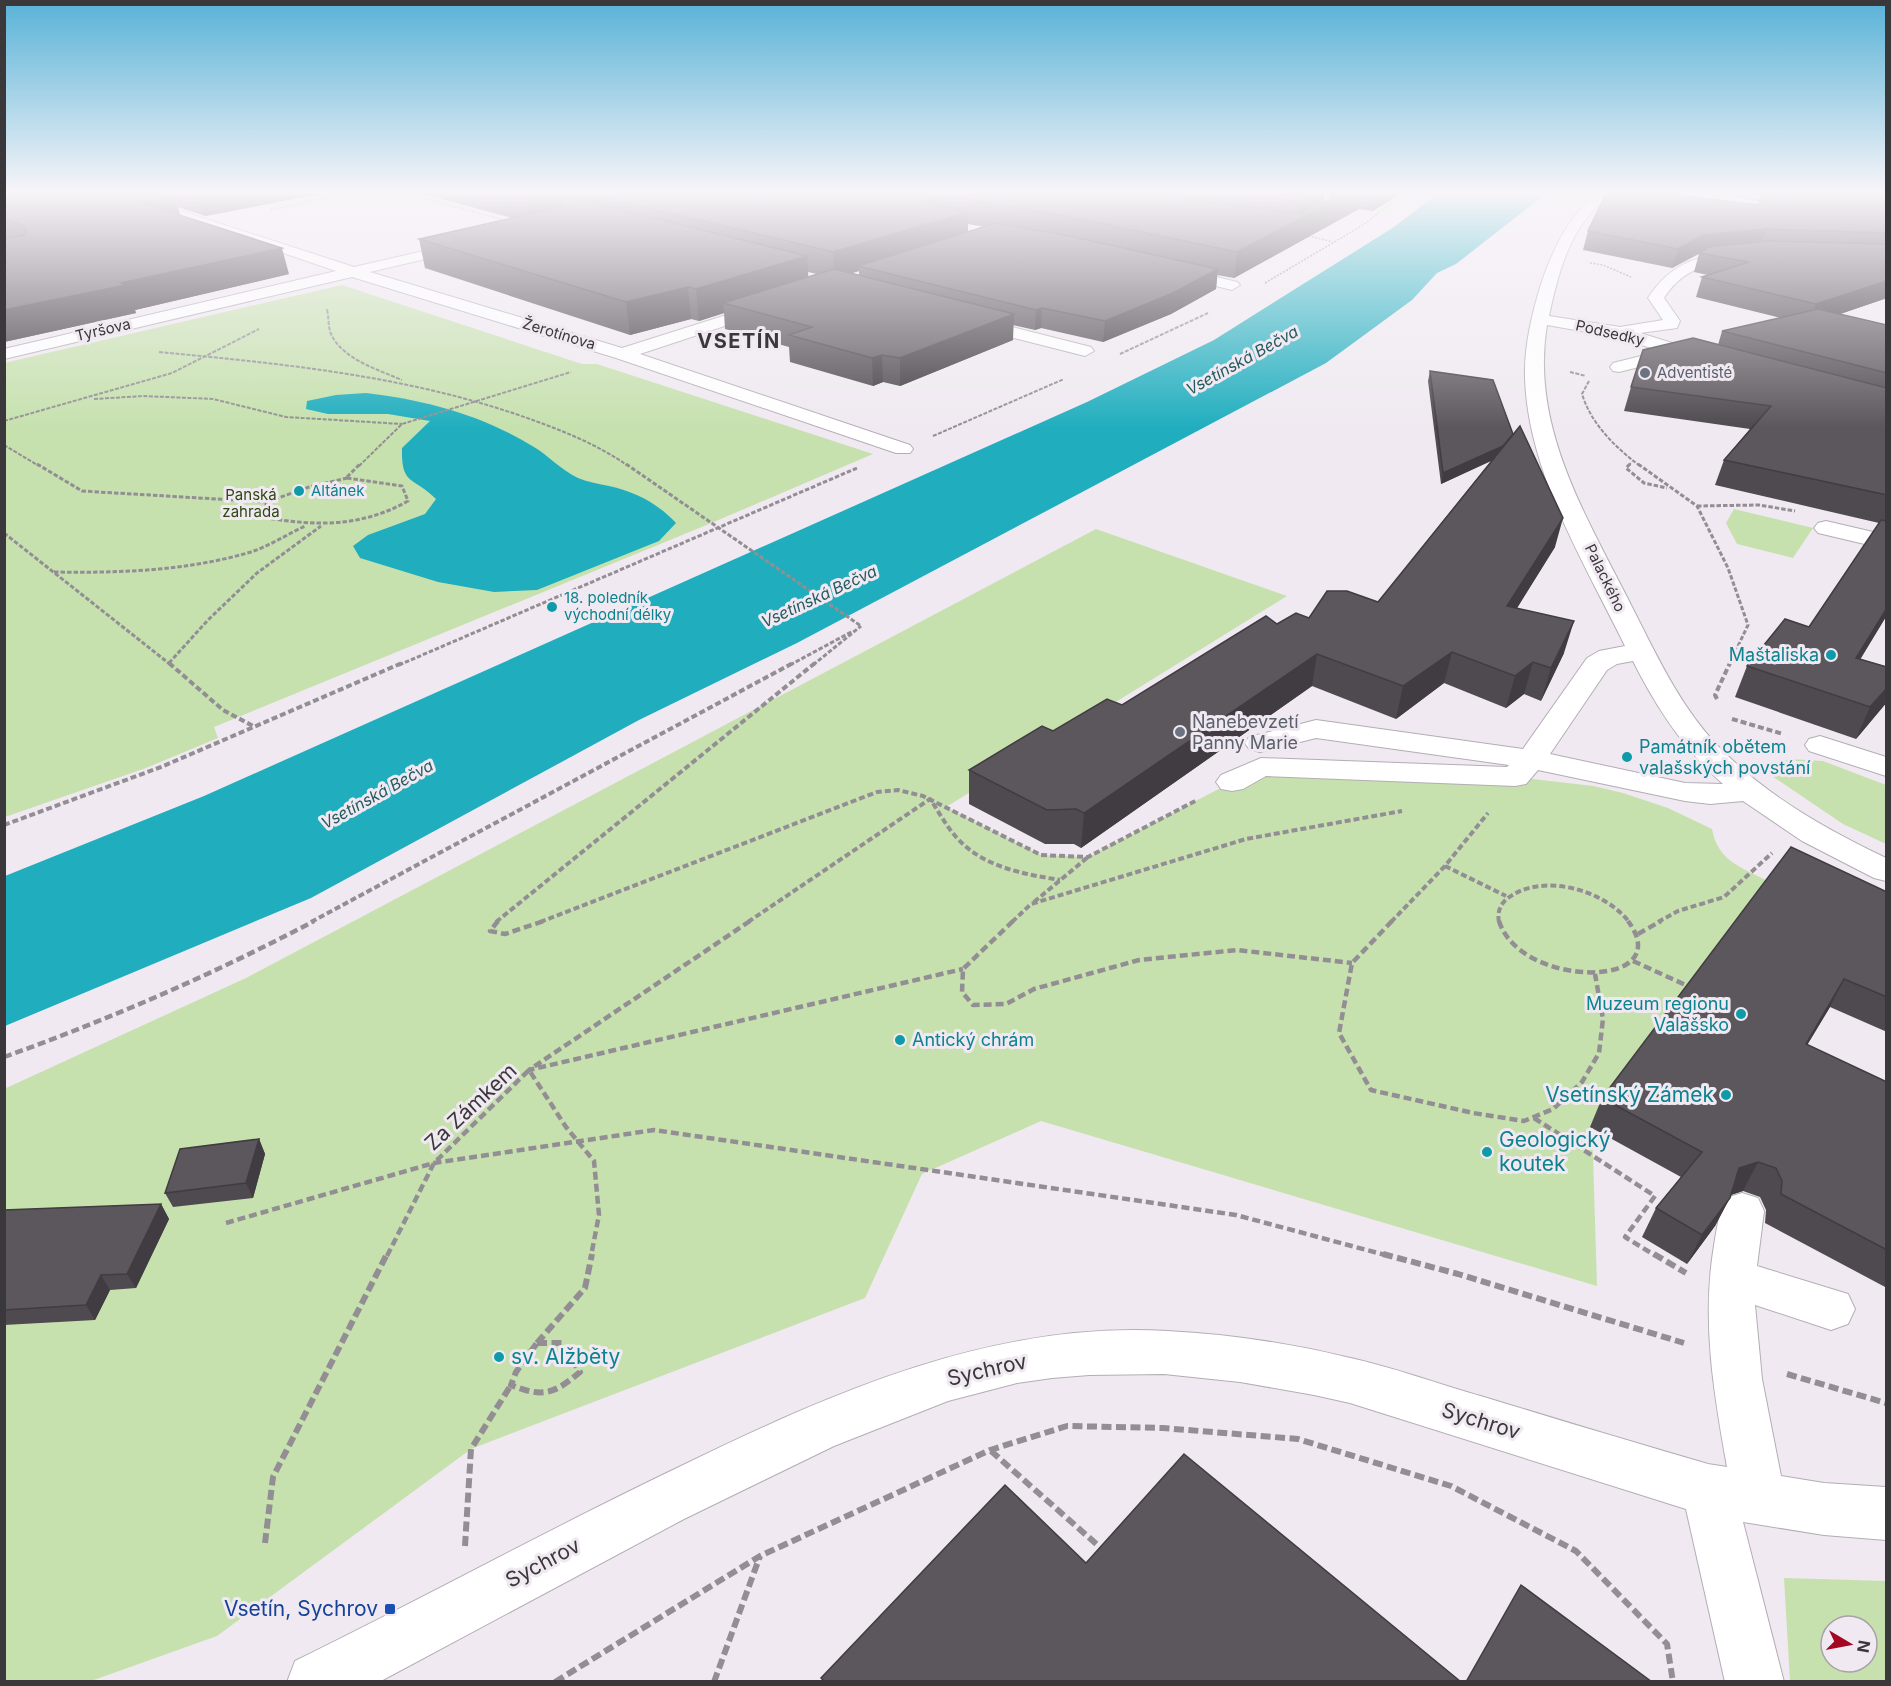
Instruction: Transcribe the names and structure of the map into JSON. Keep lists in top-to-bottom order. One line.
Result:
{"streets":{"street":["Tyršova","Podsedky","Žerotínova","Palackého","Sychrov"],"path":["Za Zámkem"]},"crossings":[["Tyršova","Žerotínova"],["Podsedky","Palackého"],["Za Zámkem","Sychrov"]],"districts":["VSETÍN"],"water":["Vsetínská Bečva"],"parks":["Panská zahrada"],"places":{"other":["Adventisté","Altánek","18. poledník východní délky","Maštaliska","Nanebevzetí Panny Marie","Památník obětem valašských povstání","Muzeum regionu Valašsko","Antický chrám","Vsetínský Zámek","Geologický koutek","sv. Alžběty"],"transit":["Vsetín, Sychrov"]},"north":"right"}
